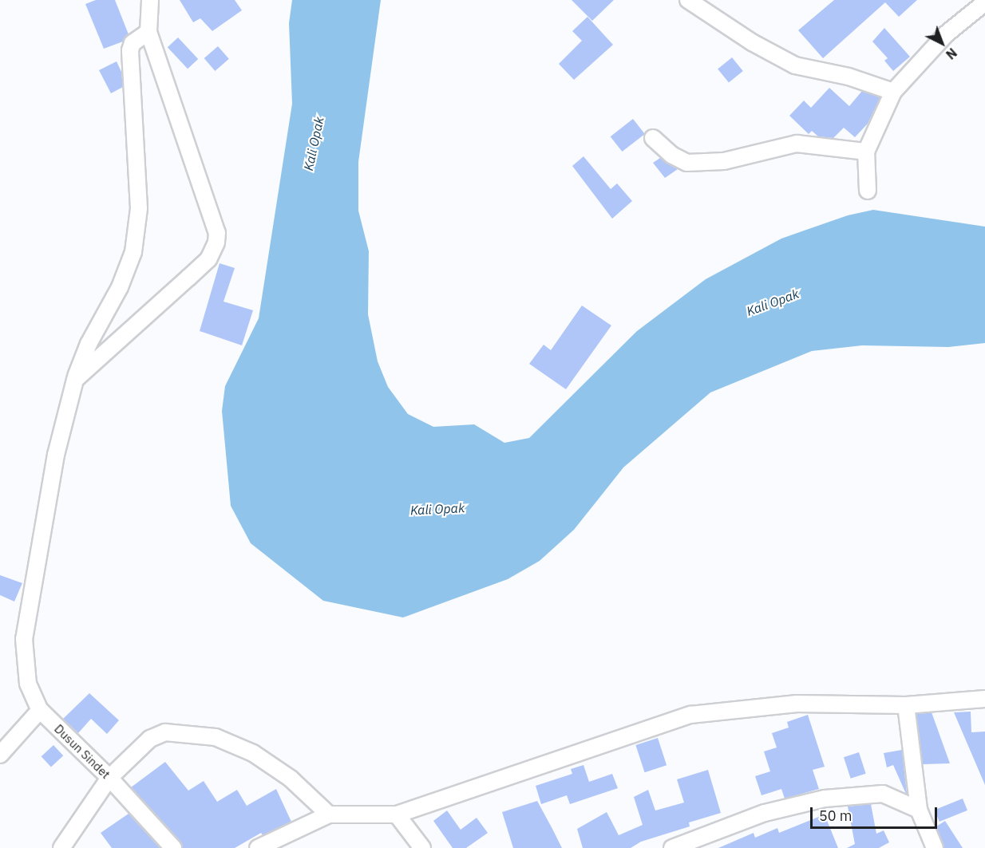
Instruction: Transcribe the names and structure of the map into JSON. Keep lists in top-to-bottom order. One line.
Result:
{"streets":{"street":["Dusun Sindet"]},"water":["Kali Opak"],"scale_bar":"50 m","north":"bottom right"}
